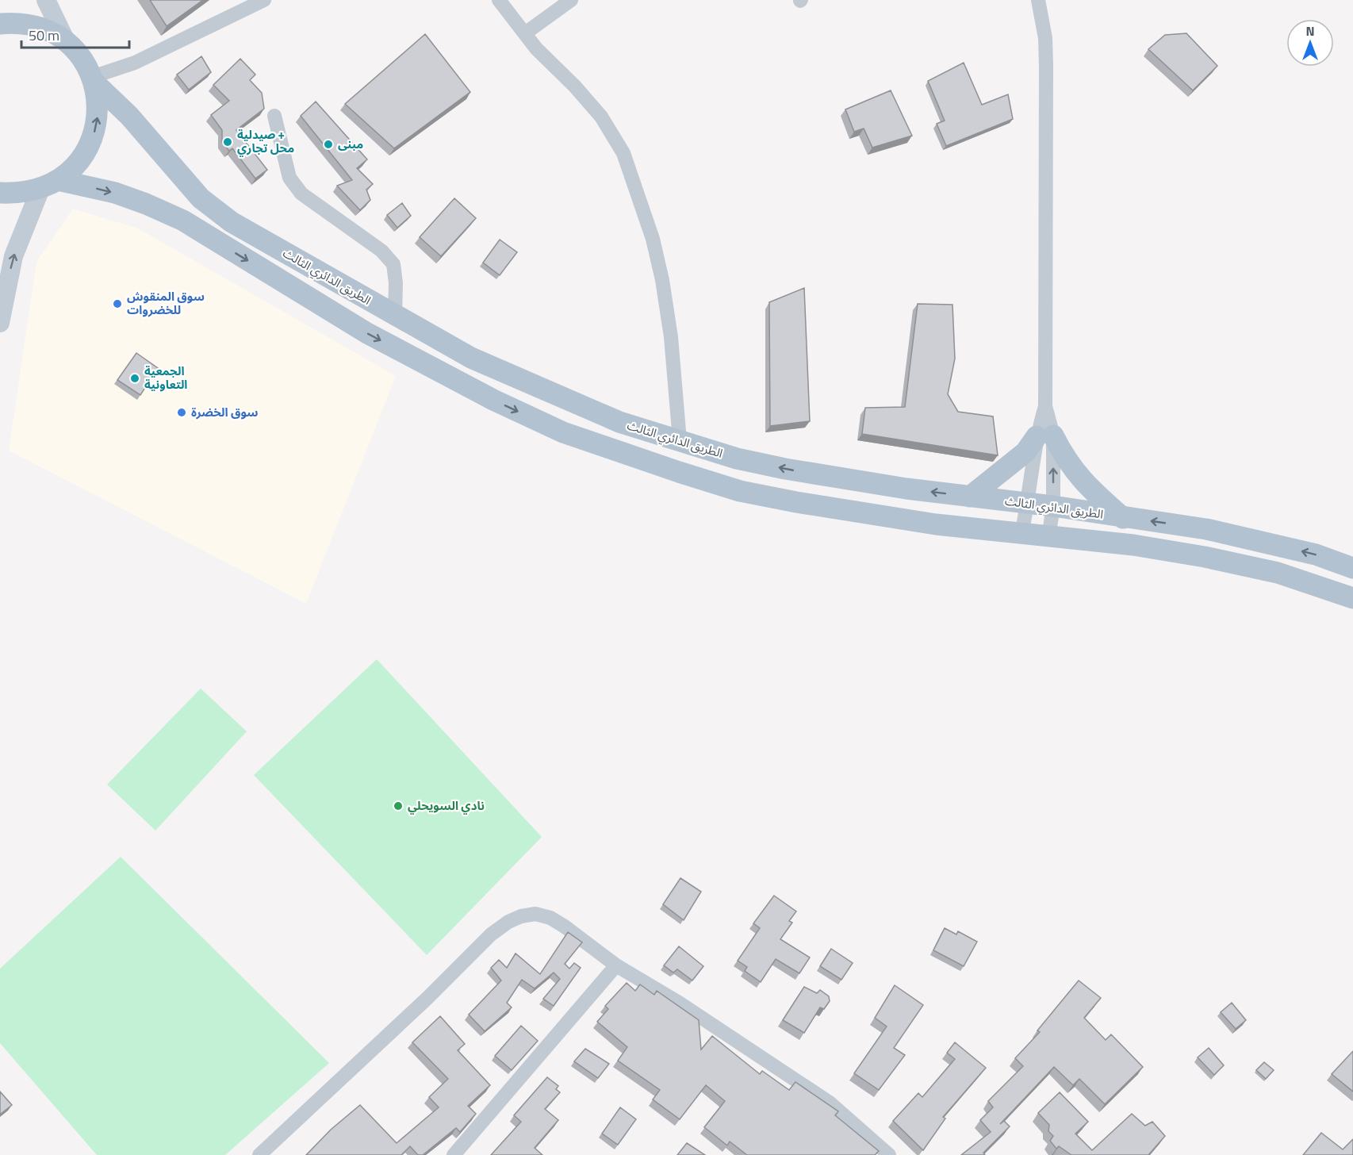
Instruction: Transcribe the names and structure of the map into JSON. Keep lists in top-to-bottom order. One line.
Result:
{"streets":{"main road":["الطريق الدائري الثالث"]},"places":["صيدلية + محل تجاري","مبنى","سوق المنقوش للخضروات","الجمعية التعاونية","سوق الخضرة","نادي السويحلي"],"scale_bar":"50 m","north":"top"}
